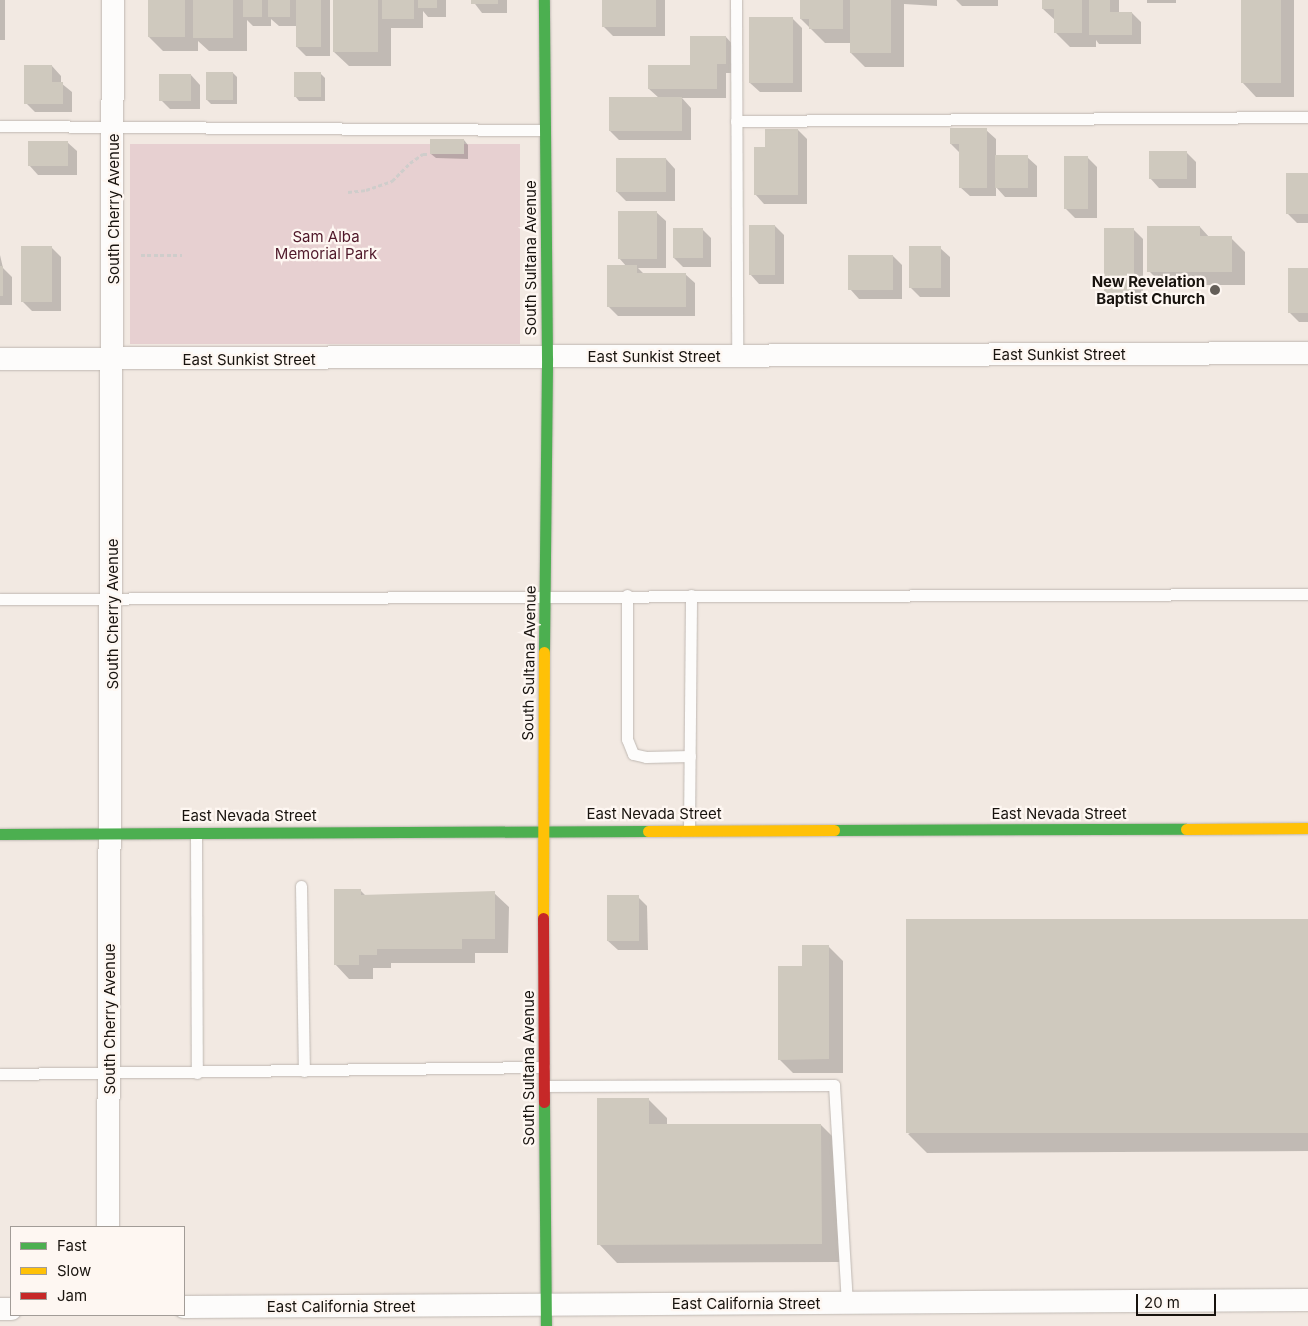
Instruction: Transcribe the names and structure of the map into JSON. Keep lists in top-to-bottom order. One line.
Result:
{"streets":{"street":["South Cherry Avenue","South Sultana Avenue","East Sunkist Street","East Nevada Street","East California Street"]},"crossings":[["South Cherry Avenue","East Sunkist Street"],["South Cherry Avenue","East Nevada Street"],["South Sultana Avenue","East Sunkist Street"],["South Sultana Avenue","East Nevada Street"],["South Sultana Avenue","East California Street"]],"parks":["Sam Alba Memorial Park"],"places":["New Revelation Baptist Church"],"legend":["Fast","Slow","Jam"],"scale_bar":"20 m"}
